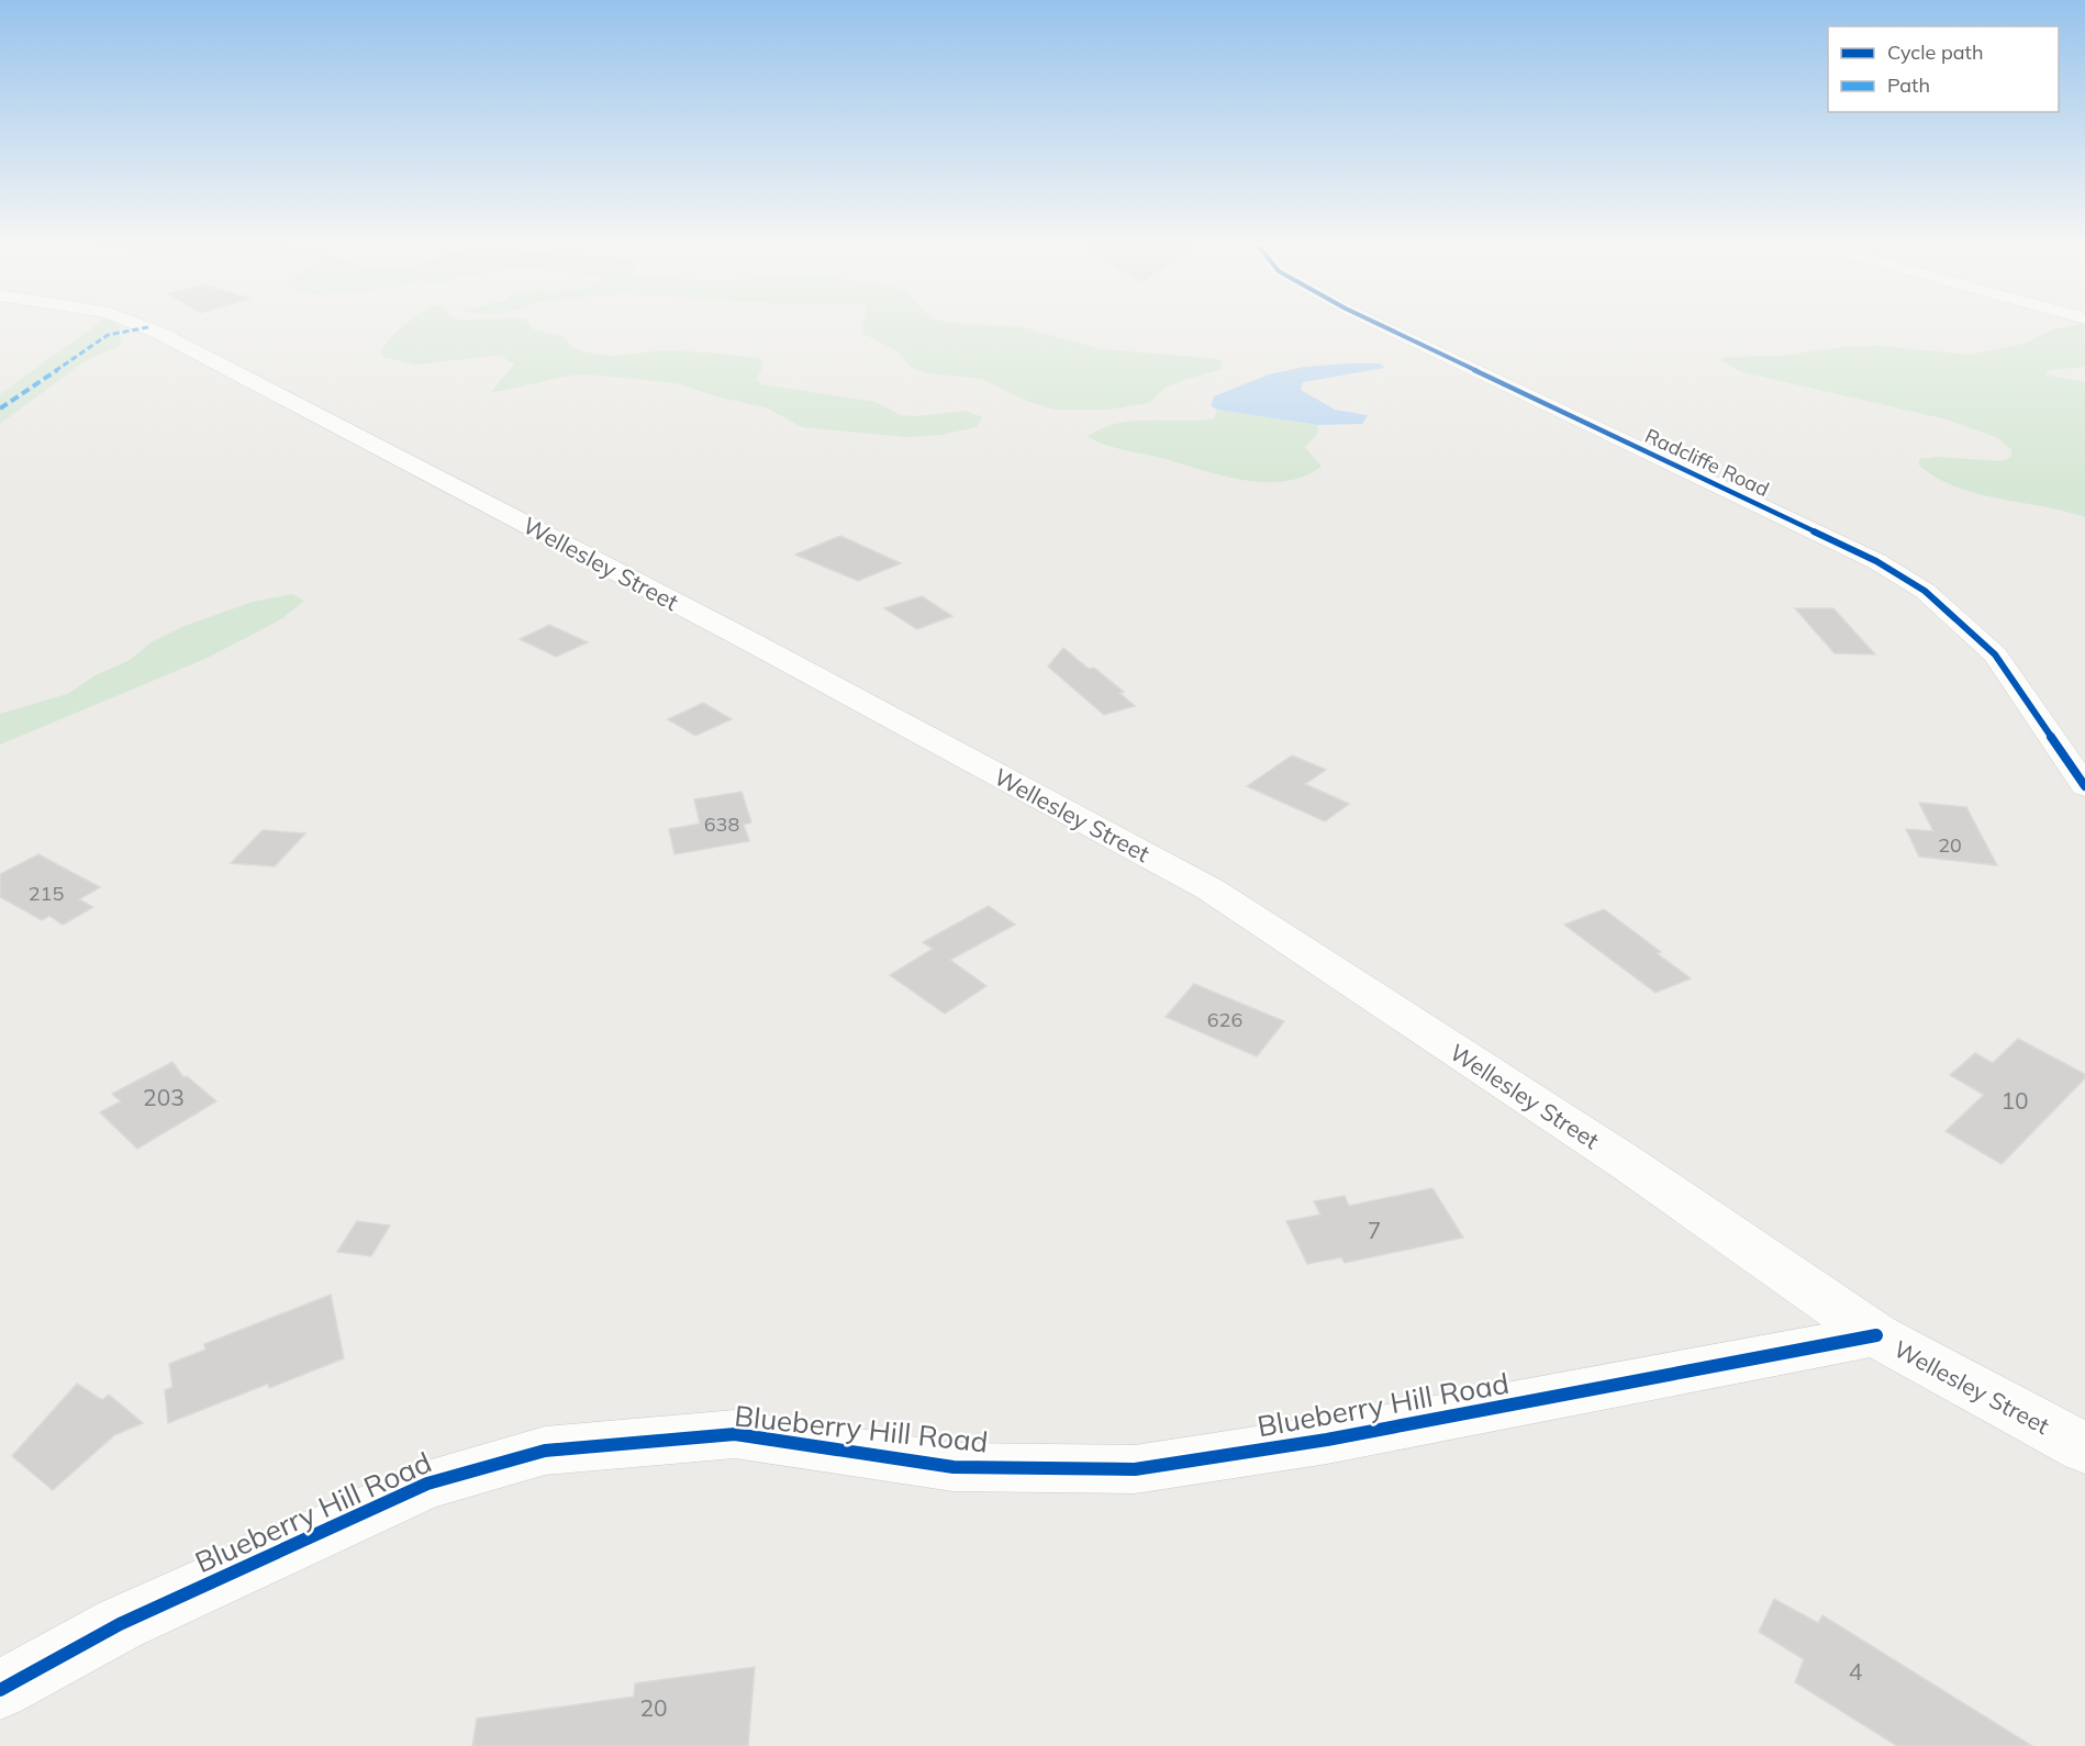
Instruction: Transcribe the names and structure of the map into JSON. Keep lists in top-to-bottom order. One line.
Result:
{"streets":{"main road":["Wellesley Street"],"street":["Radcliffe Road","Blueberry Hill Road"]},"crossings":[["Wellesley Street","Blueberry Hill Road"]],"house_numbers":["638","20","215","626","203","10","7","4","20"],"legend":["Cycle path","Path"]}
